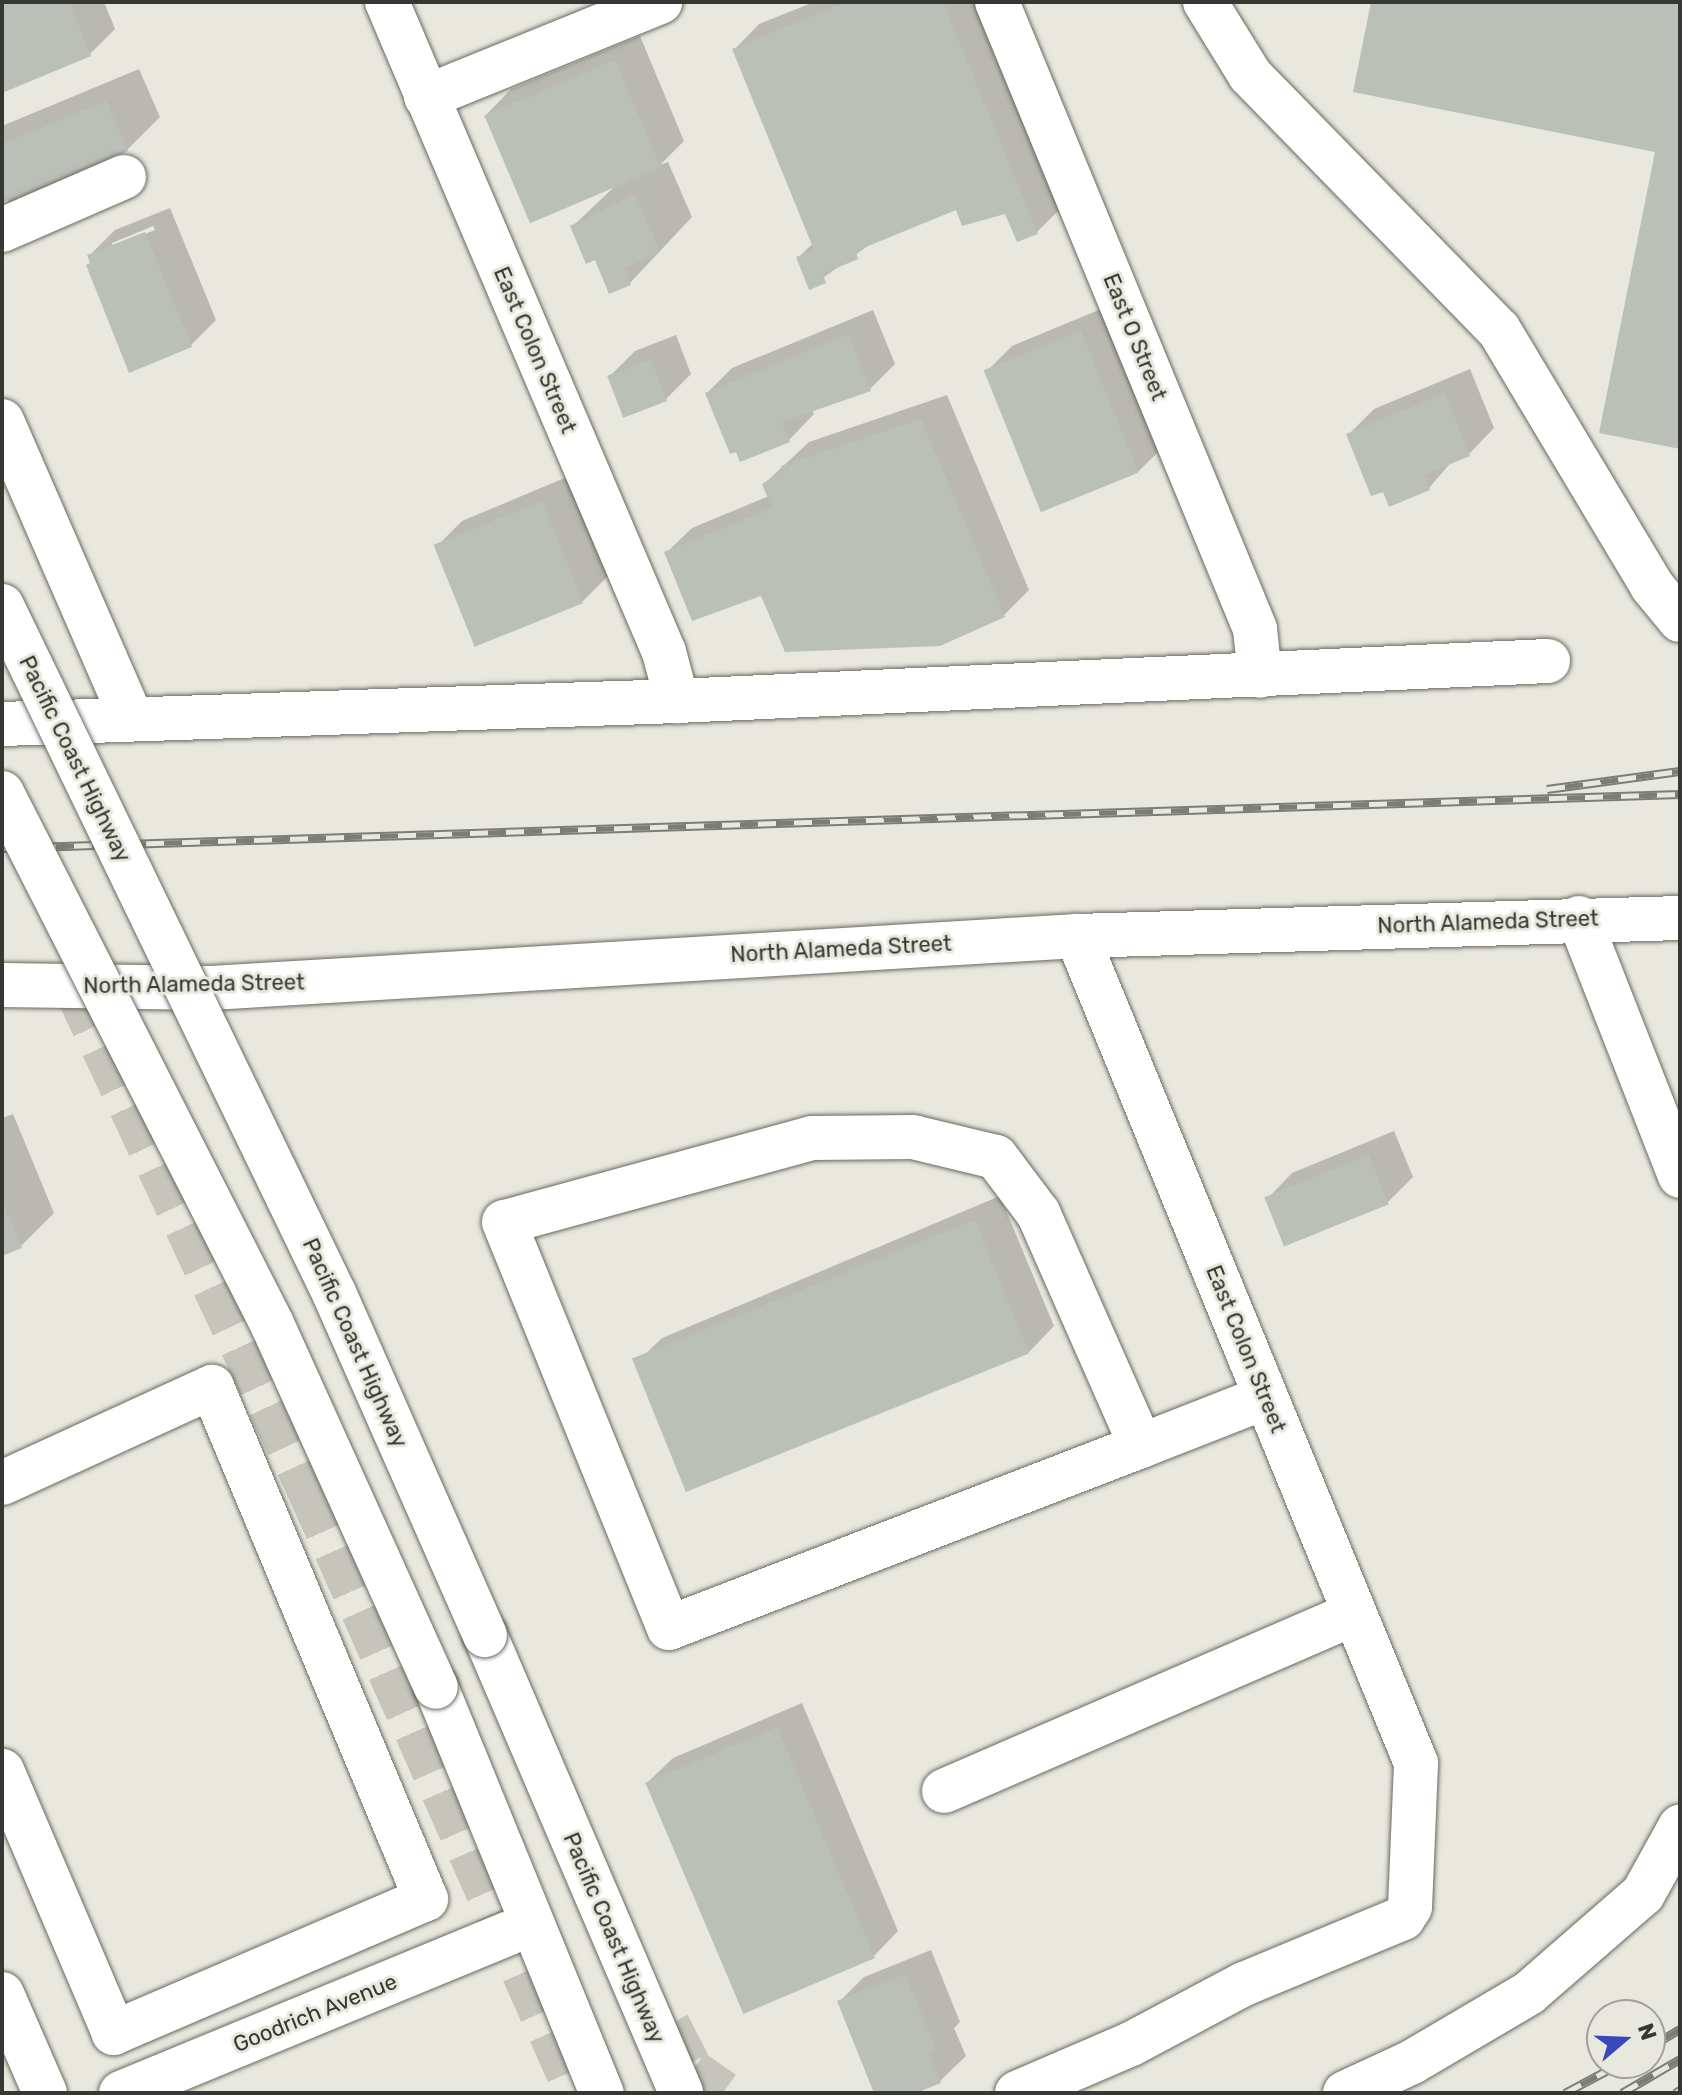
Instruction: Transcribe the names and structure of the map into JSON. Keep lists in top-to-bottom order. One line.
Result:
{"streets":{"main road":["East O Street","East Colon Street","Pacific Coast Highway","North Alameda Street","Goodrich Avenue"]},"crossings":[["East Colon Street","North Alameda Street"]],"north":"right"}
